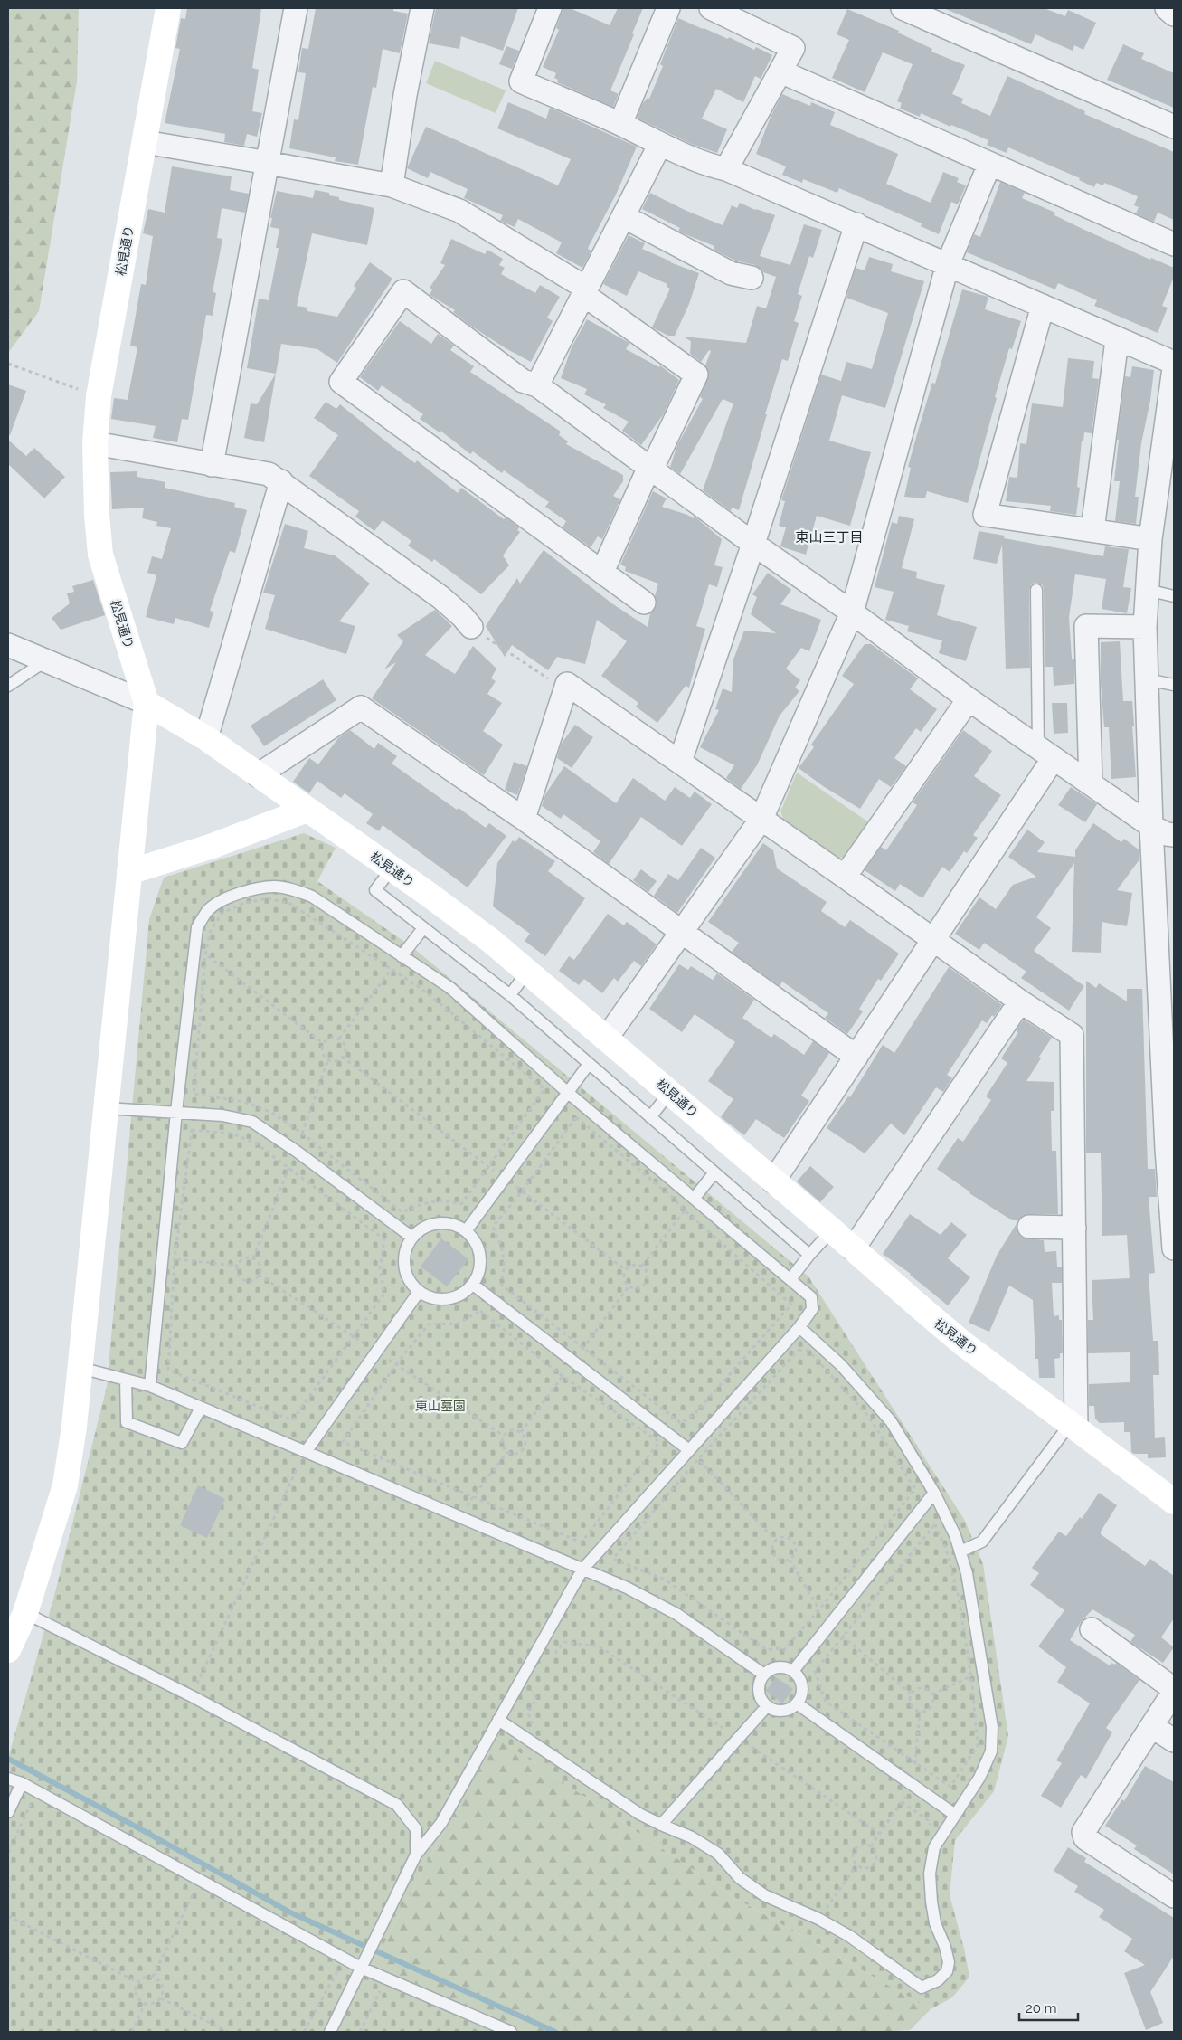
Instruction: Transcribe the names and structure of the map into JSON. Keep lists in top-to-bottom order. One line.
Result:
{"streets":{"street":["松見通り"]},"districts":["東山三丁目"],"parks":["東山墓園"],"scale_bar":"20 m"}
